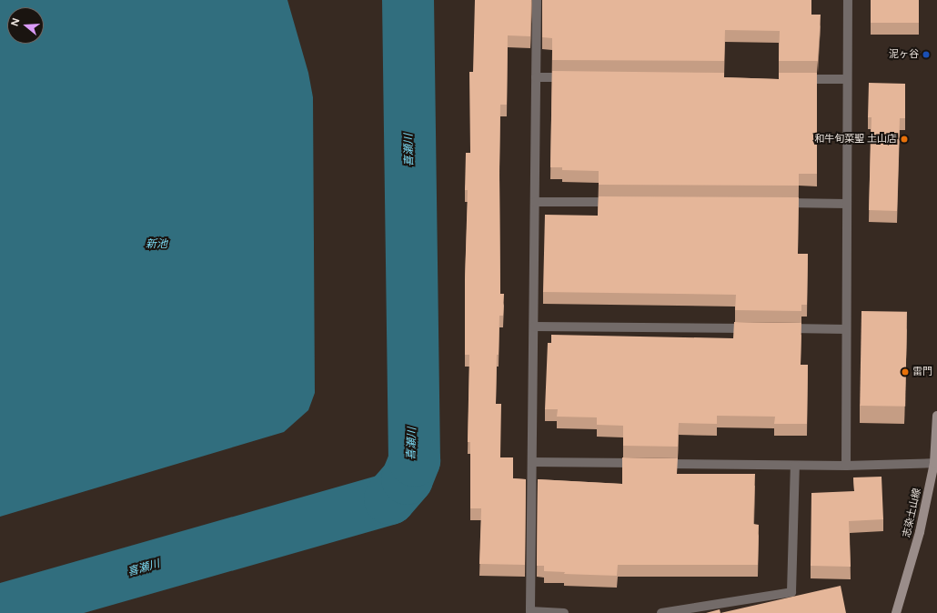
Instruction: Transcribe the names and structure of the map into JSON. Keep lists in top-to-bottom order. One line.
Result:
{"streets":{"main road":["志染土山線"]},"water":["喜瀬川","新池"],"places":["泥ヶ谷","和牛旬菜聖 土山店","雷門"],"north":"left"}
